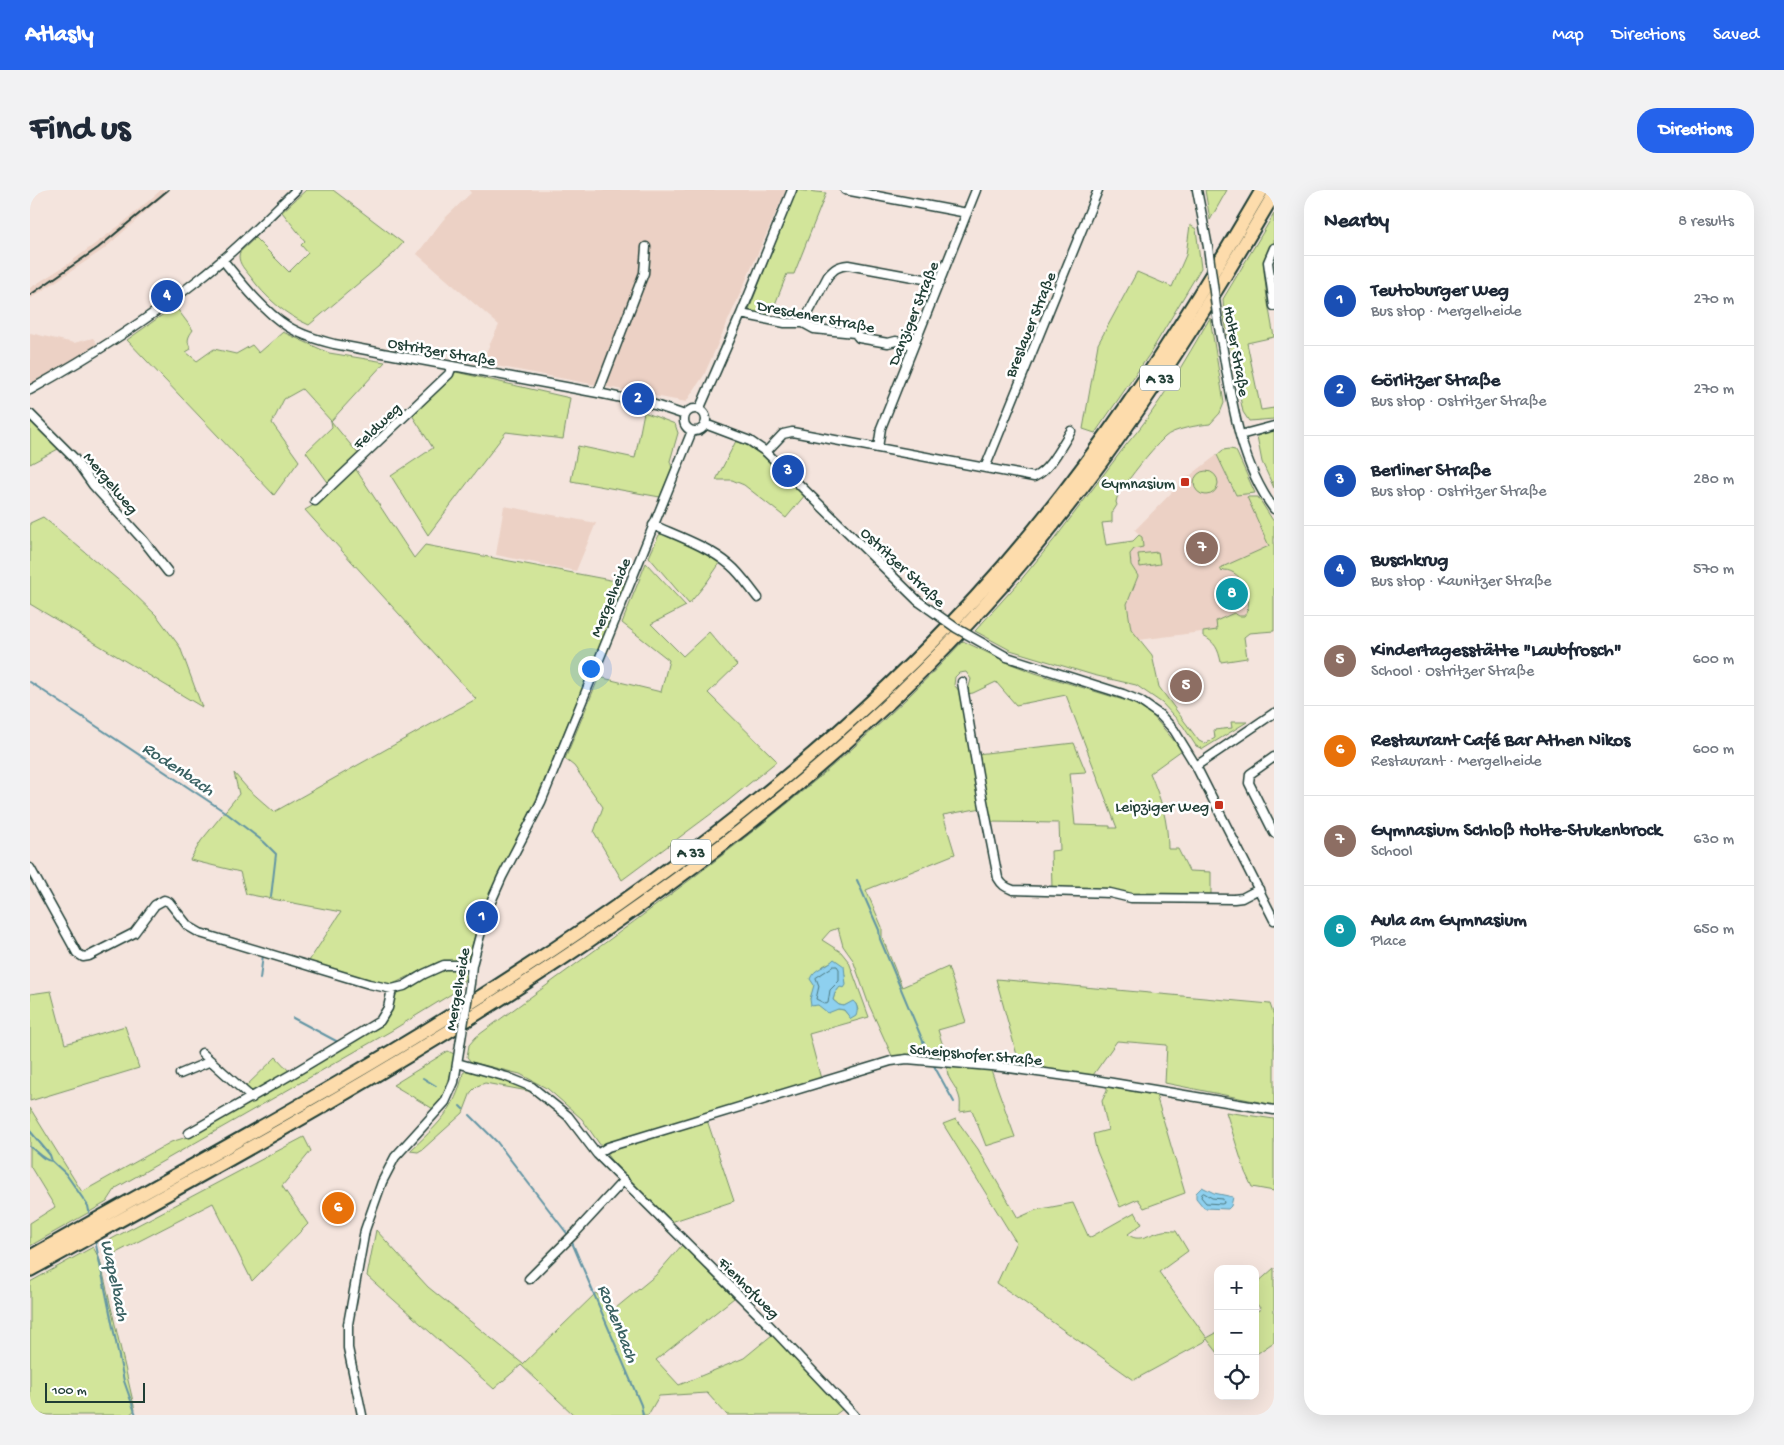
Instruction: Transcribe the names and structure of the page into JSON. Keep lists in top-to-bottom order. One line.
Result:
{"streets":{"highway":["A 33"],"street":["Danziger Straße","Dresdener Straße","Breslauer Straße","Ostritzer Straße","Holter Straße","Feldweg","Mergelweg","Mergelheide","Scheipshofer Straße","Fienhofweg"]},"crossings":[["Danziger Straße","Dresdener Straße"],["Ostritzer Straße","Feldweg"],["Ostritzer Straße","Mergelheide"],["Mergelheide","Fienhofweg"],["Scheipshofer Straße","Fienhofweg"]],"water":["Rodenbach","Wapelbach"],"places":{"transit":["Gymnasium","Leipziger Weg"]},"scale_bar":"100 m","page":{"header":"Atlasly","nav":["Map","Directions","Saved"],"buttons":"Directions","title":"Find us","heading":["Nearby","8 results"],"list":[{"mark":"1","name":"Teutoburger Weg","note":"Bus stop · Mergelheide","value":"270 m"},{"mark":"2","name":"Görlitzer Straße","note":"Bus stop · Ostritzer Straße","value":"270 m"},{"mark":"3","name":"Berliner Straße","note":"Bus stop · Ostritzer Straße","value":"280 m"},{"mark":"4","name":"Buschkrug","note":"Bus stop · Kaunitzer Straße","value":"570 m"},{"mark":"5","name":"Kindertagesstätte \"Laubfrosch\"","note":"School · Ostritzer Straße","value":"600 m"},{"mark":"6","name":"Restaurant Café Bar Athen Nikos","note":"Restaurant · Mergelheide","value":"600 m"},{"mark":"7","name":"Gymnasium Schloß Holte-Stukenbrock","note":"School","value":"630 m"},{"mark":"8","name":"Aula am Gymnasium","note":"Place","value":"650 m"}],"pins":["4","2","3","7","8","5","1","6"],"map_buttons":["+","−"],"scale":"100 m"}}
